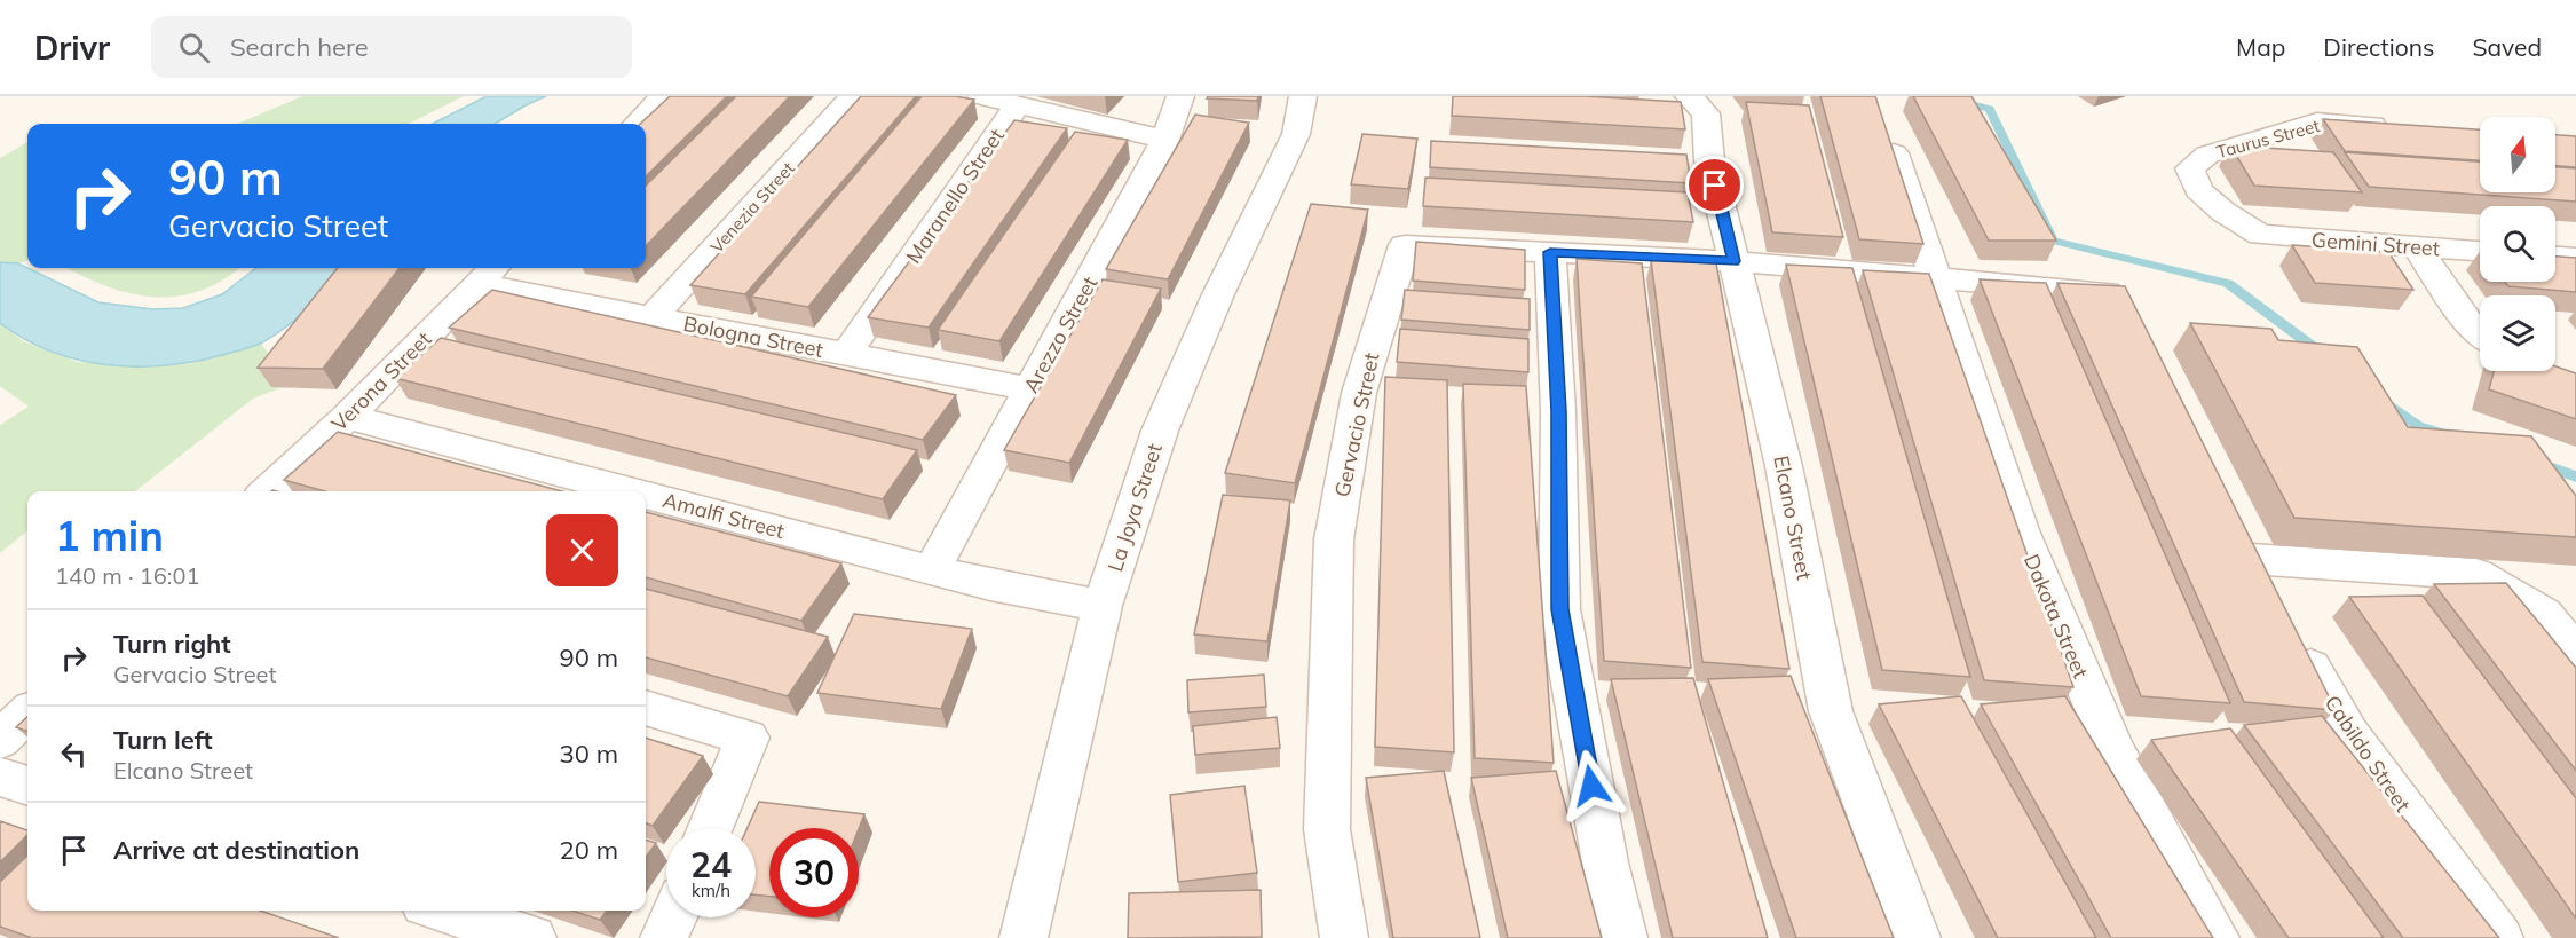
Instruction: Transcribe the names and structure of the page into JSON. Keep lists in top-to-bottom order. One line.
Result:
{"streets":{"street":["Taurus Street","Maranello Street","Venezia Street","Gemini Street","Arezzo Street","Bologna Street","Verona Street","Gervacio Street","La Joya Street","Amalfi Street","Elcano Street","Dakota Street","Cabildo Street"]},"crossings":[["Taurus Street","Gemini Street"],["Maranello Street","Bologna Street"],["Venezia Street","Bologna Street"],["Arezzo Street","Bologna Street"],["Arezzo Street","Amalfi Street"],["Bologna Street","Verona Street"],["Verona Street","Amalfi Street"],["Gervacio Street","Elcano Street"],["Gervacio Street","Dakota Street"],["La Joya Street","Amalfi Street"]],"north":"top","page":{"header":"Drivr","search":"Search here","nav":["Map","Directions","Saved"],"turn":["90 m","Gervacio Street"],"heading":["1 min","140 m · 16:01"],"list":[{"name":"Turn right","note":"Gervacio Street","value":"90 m"},{"name":"Turn left","note":"Elcano Street","value":"30 m"},{"name":"Arrive at destination","value":"20 m"}],"speed":"24 km/h","limit":"30"}}
